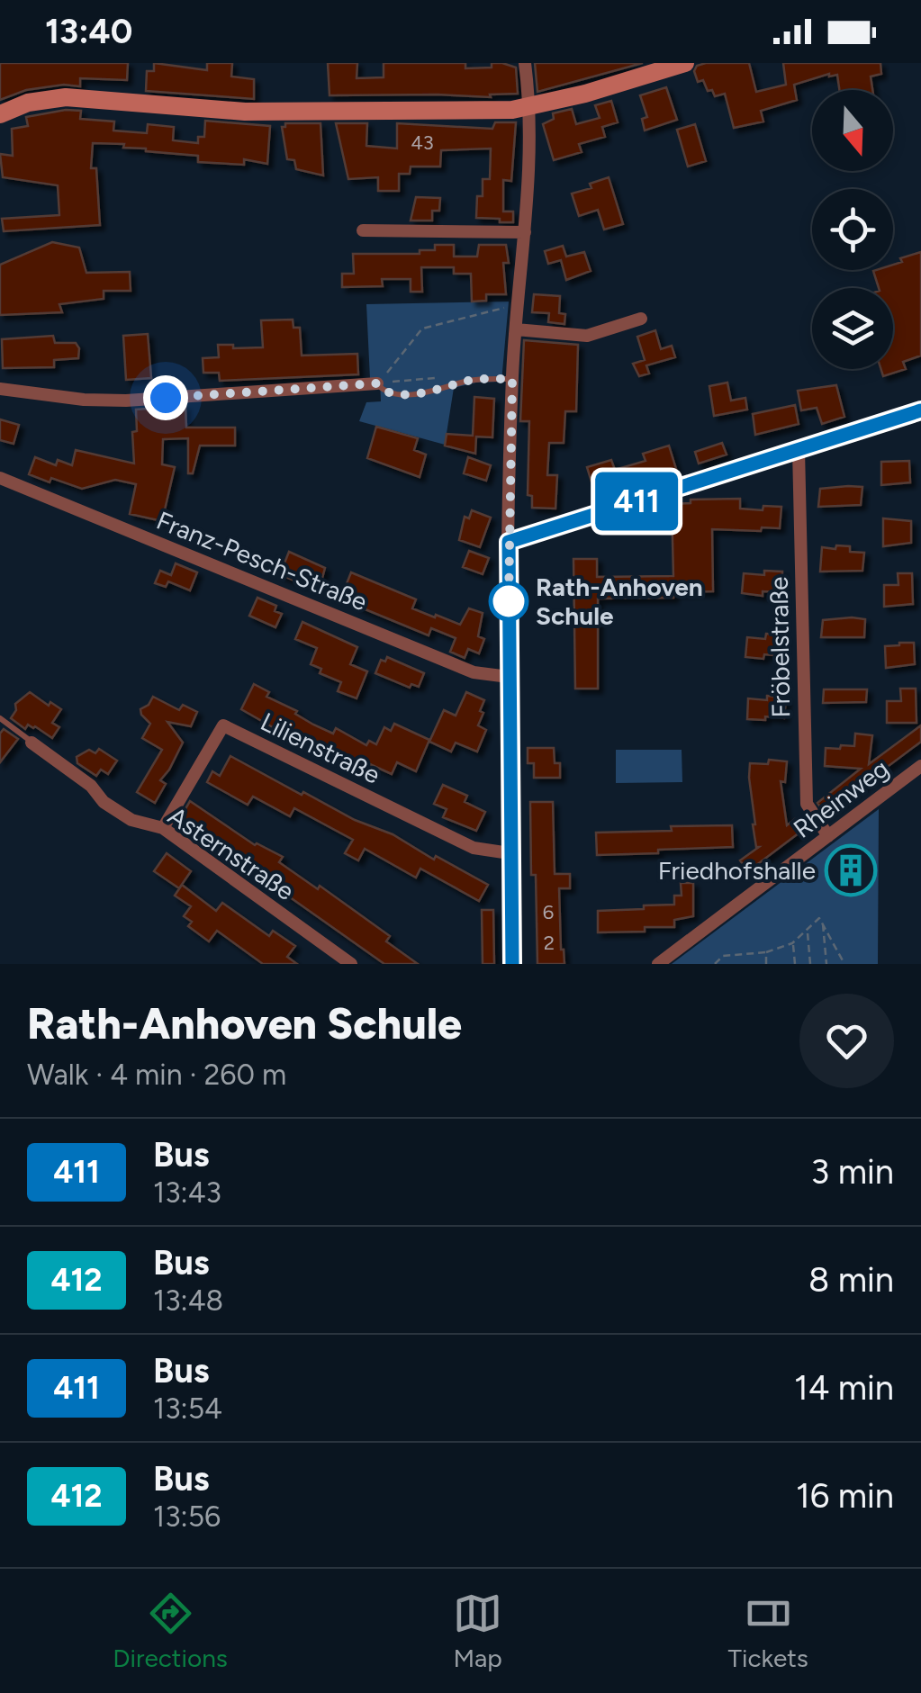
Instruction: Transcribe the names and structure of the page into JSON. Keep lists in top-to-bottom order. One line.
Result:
{"streets":{"street":["Franz-Pesch-Straße","Fröbelstraße","Lilienstraße","Rheinweg","Asternstraße"]},"crossings":[["Fröbelstraße","Rheinweg"],["Lilienstraße","Asternstraße"]],"places":{"other":["Rath-Anhoven Schule"],"building":["Friedhofshalle"]},"lines":["bus line 411"],"house_numbers":["43","6","2"],"north":"bottom","page":{"status":"13:40","on_map":"411","heading":["Rath-Anhoven Schule","Walk · 4 min · 260 m"],"list":[{"mark":"411","name":"Bus","note":"13:43","value":"3 min"},{"mark":"412","name":"Bus","note":"13:48","value":"8 min"},{"mark":"411","name":"Bus","note":"13:54","value":"14 min"},{"mark":"412","name":"Bus","note":"13:56","value":"16 min"}],"tabs":["Directions","Map","Tickets"]}}
